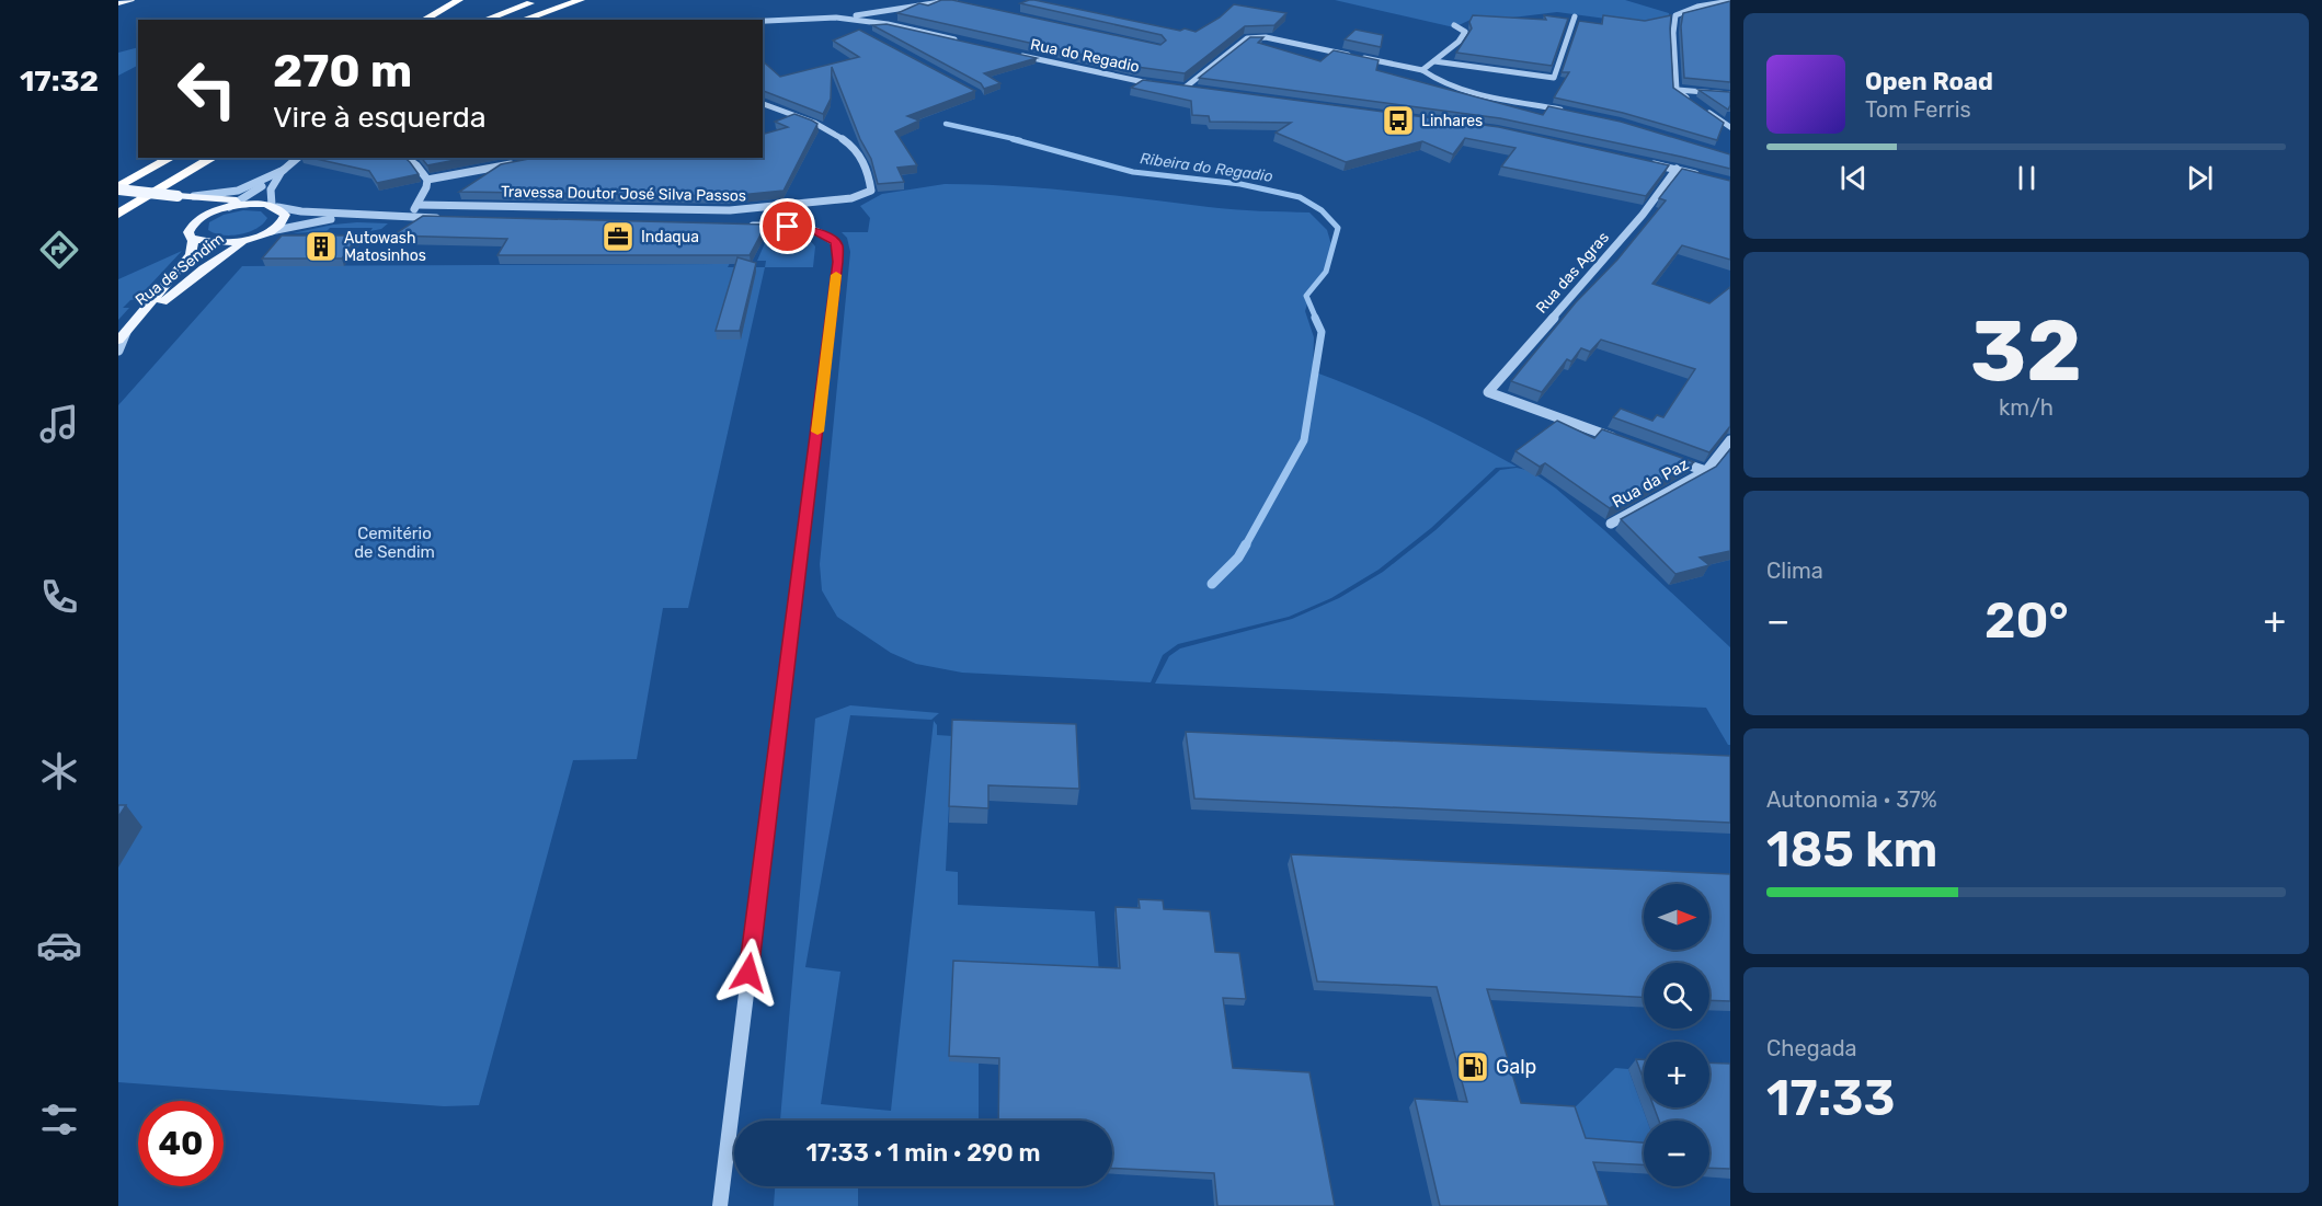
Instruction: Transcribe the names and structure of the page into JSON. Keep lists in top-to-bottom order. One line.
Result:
{"streets":{"main road":["Rua de Sendim"],"street":["Rua do Regadio","Travessa Doutor José Silva Passos","Rua das Agras","Rua da Paz"]},"water":["Ribeira do Regadio"],"parks":["Cemitério de Sendim"],"places":{"bus stop":["Linhares"],"office":["Indaqua"],"building":["Autowash Matosinhos"],"fuel station":["Galp"]},"north":"right","page":{"tabs":"17:32","turn":["270 m","Vire à esquerda"],"song":["Open Road","Tom Ferris"],"tile":[["32","km/h"],"Clima",["Autonomia · 37%","185 km"],["Chegada","17:33"]],"heat":["−","20°","+"],"map_buttons":["+","−"],"limit":"40","trip":"17:33 · 1 min · 290 m"}}
